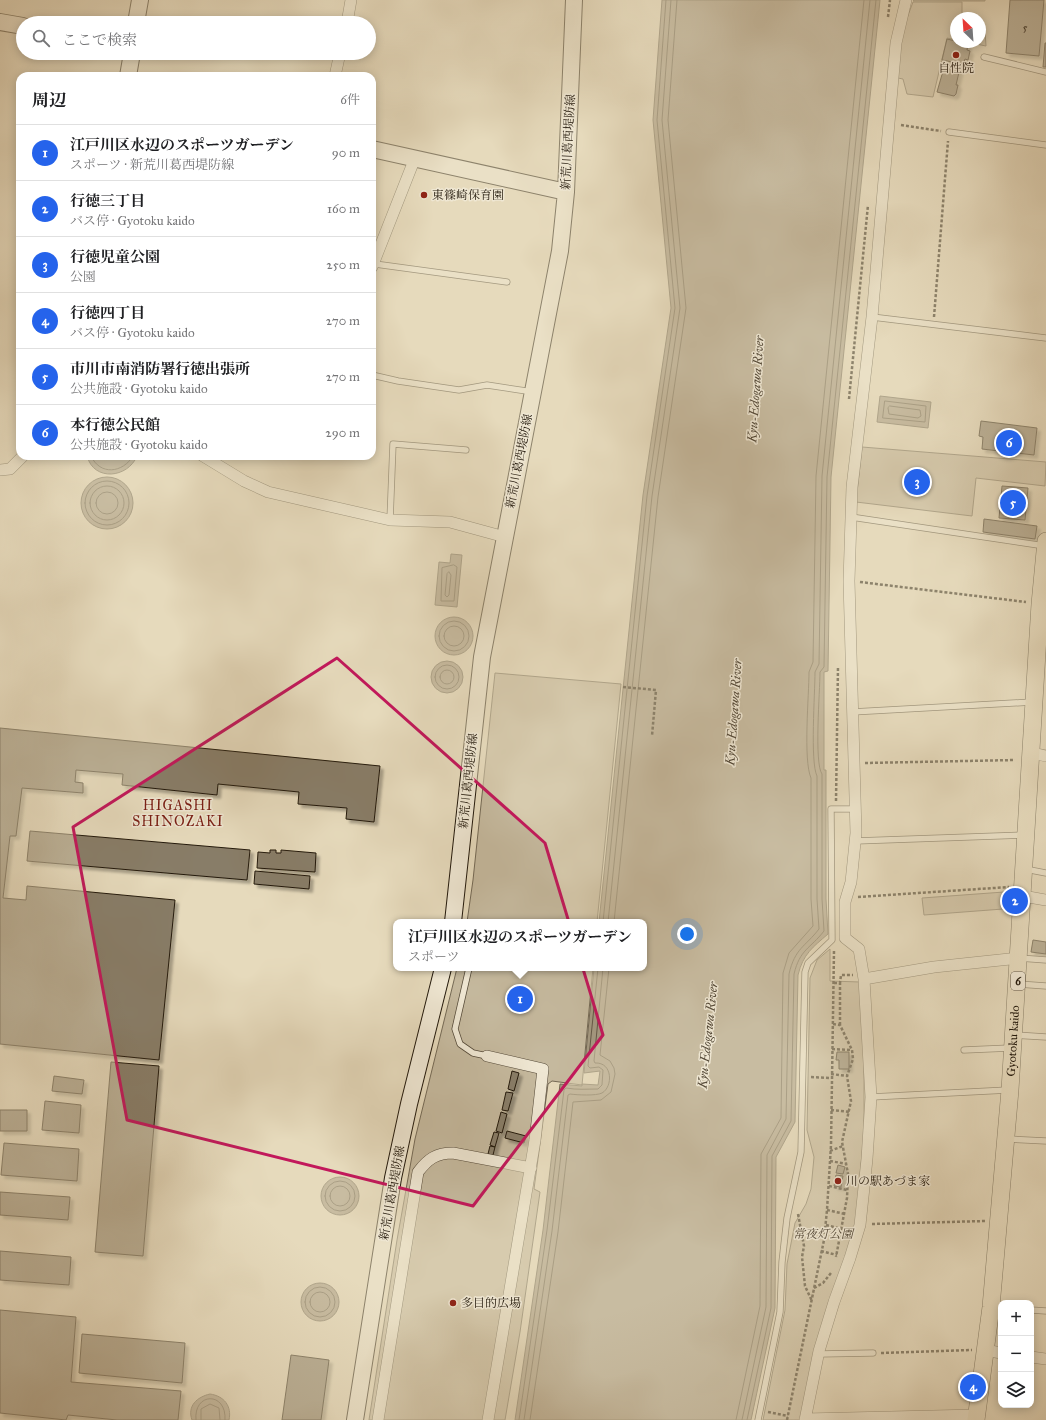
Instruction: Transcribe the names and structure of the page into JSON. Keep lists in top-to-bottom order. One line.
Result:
{"streets":{"main road":["新荒川葛西堤防線","6","Gyotoku kaido"]},"districts":["HIGASHI SHINOZAKI"],"water":["Kyu-Edogawa River"],"parks":["常夜灯公園"],"places":["自性院","東篠崎保育園","川の駅あづま家","多目的広場"],"house_numbers":["5"],"north":"top left","page":{"search":"ここで検索","heading":["周辺","6件"],"list":[{"mark":"1","name":"江戸川区水辺のスポーツガーデン","note":"スポーツ · 新荒川葛西堤防線","value":"90 m"},{"mark":"2","name":"行徳三丁目","note":"バス停 · Gyotoku kaido","value":"160 m"},{"mark":"3","name":"行徳児童公園","note":"公園","value":"250 m"},{"mark":"4","name":"行徳四丁目","note":"バス停 · Gyotoku kaido","value":"270 m"},{"mark":"5","name":"市川市南消防署行徳出張所","note":"公共施設 · Gyotoku kaido","value":"270 m"},{"mark":"6","name":"本行徳公民館","note":"公共施設 · Gyotoku kaido","value":"290 m"}],"pins":["6","3","5","2","1","4"],"popup":["江戸川区水辺のスポーツガーデン","スポーツ"],"map_buttons":["+","−"]}}
